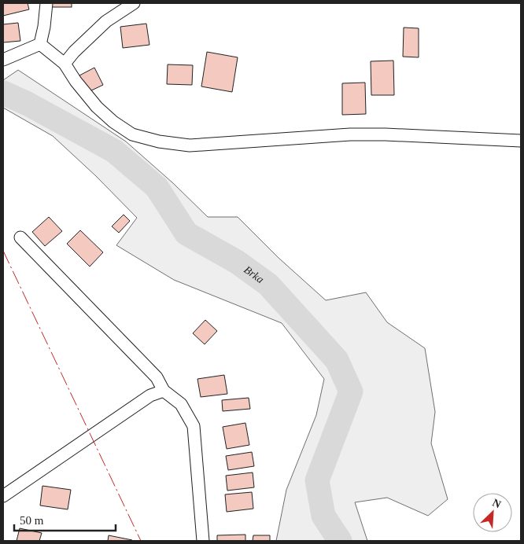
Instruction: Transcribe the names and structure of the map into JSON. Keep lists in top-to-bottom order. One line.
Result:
{"water":["Brka"],"scale_bar":"50 m","north":"top right"}
